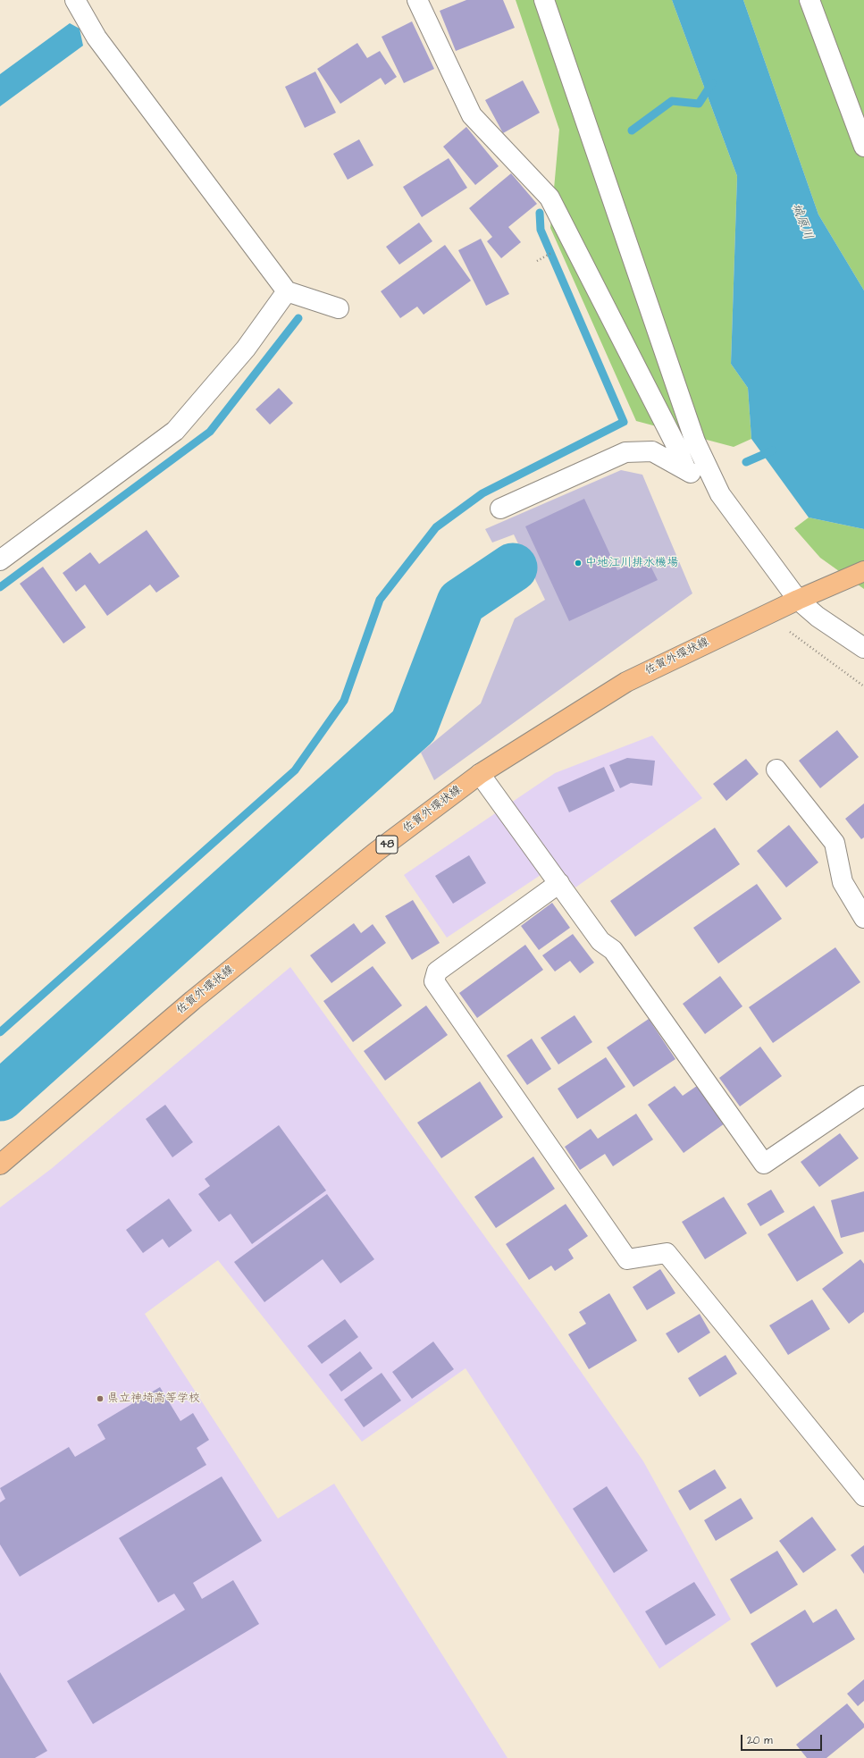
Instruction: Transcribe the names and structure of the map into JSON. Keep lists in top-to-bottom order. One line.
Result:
{"streets":{"main road":["佐賀外環状線","48"]},"water":["城原川"],"places":["中地江川排水機場","県立神埼高等学校"],"scale_bar":"20 m"}
